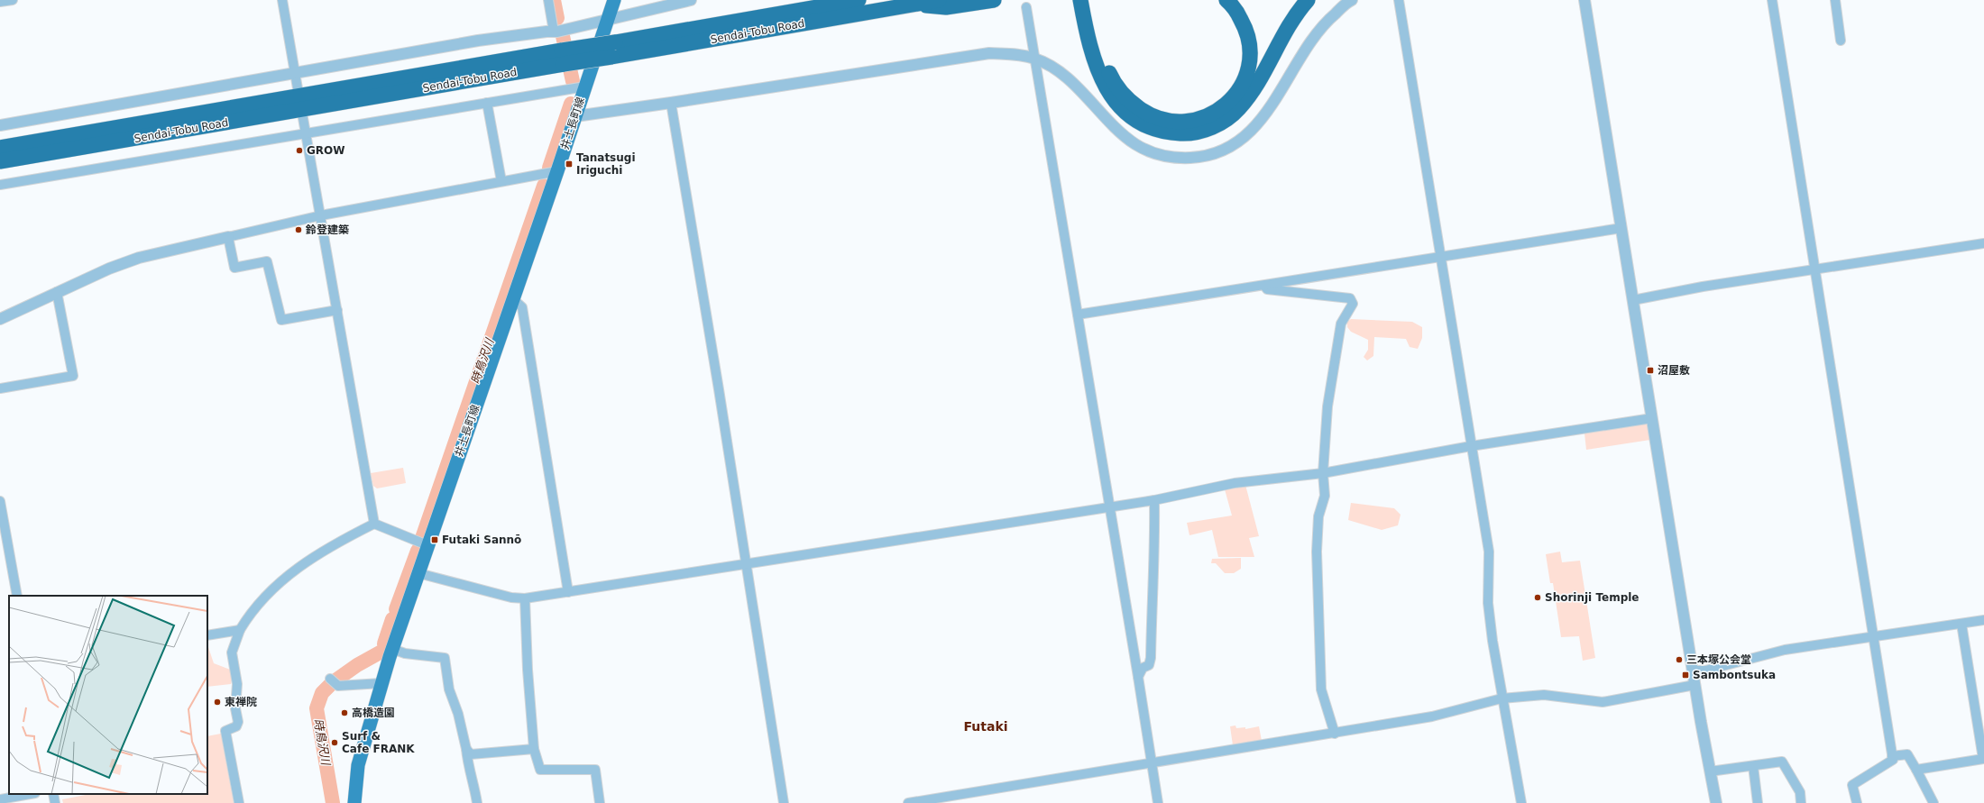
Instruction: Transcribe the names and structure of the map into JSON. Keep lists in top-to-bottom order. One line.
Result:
{"streets":{"highway":["Sendai-Tobu Road"],"main road":["井土長町線"]},"districts":["Futaki"],"water":["時鳥沢川"],"places":{"other":["GROW","鈴登建築","Shorinji Temple","三本塚公会堂","東禅院","高橋造園","Surf & Cafe FRANK"],"transit":["Tanatsugi Iriguchi","沼屋敷","Futaki Sannō","Sambontsuka"]}}
